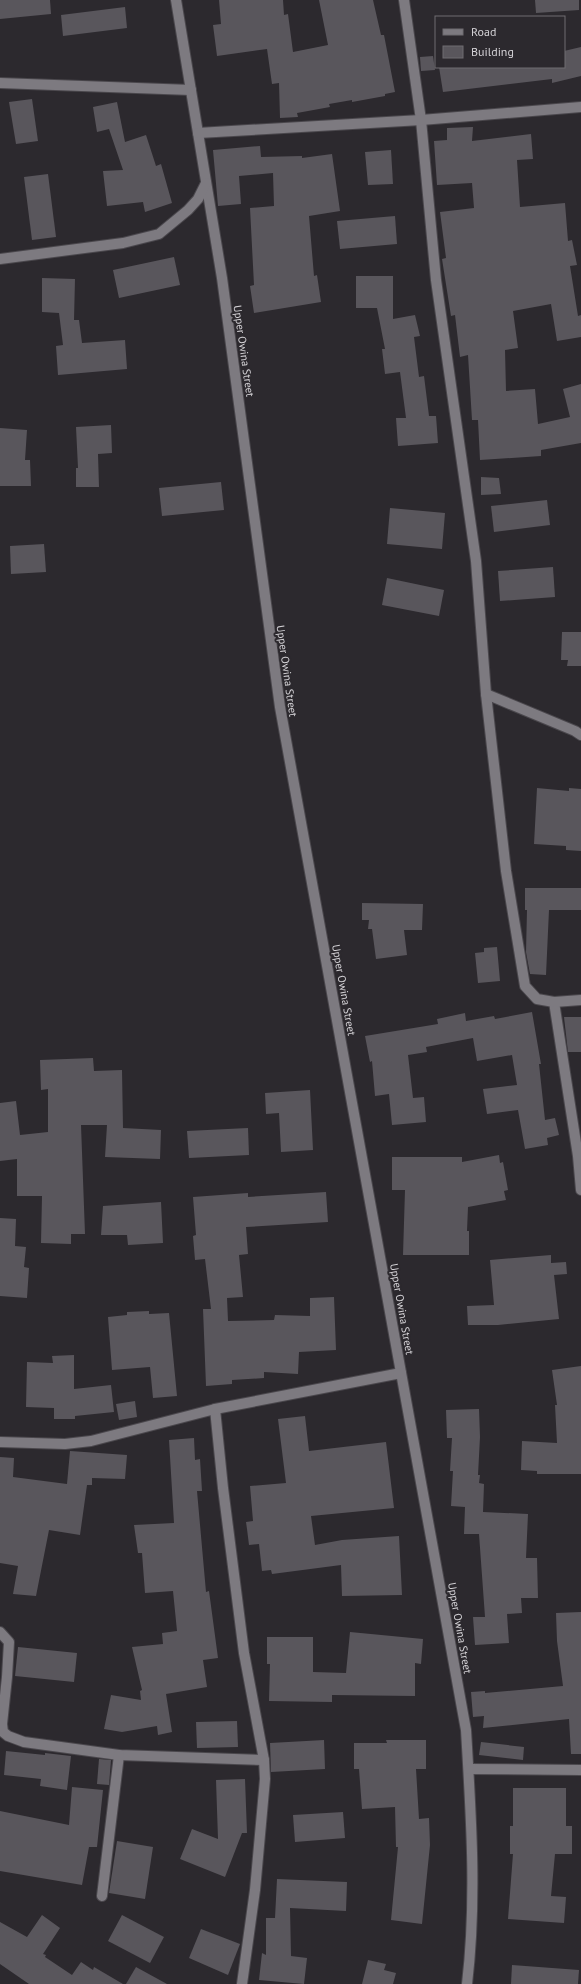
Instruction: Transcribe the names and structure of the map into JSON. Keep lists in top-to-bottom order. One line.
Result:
{"streets":{"street":["Upper Owina Street"]},"legend":["Road","Building"]}
